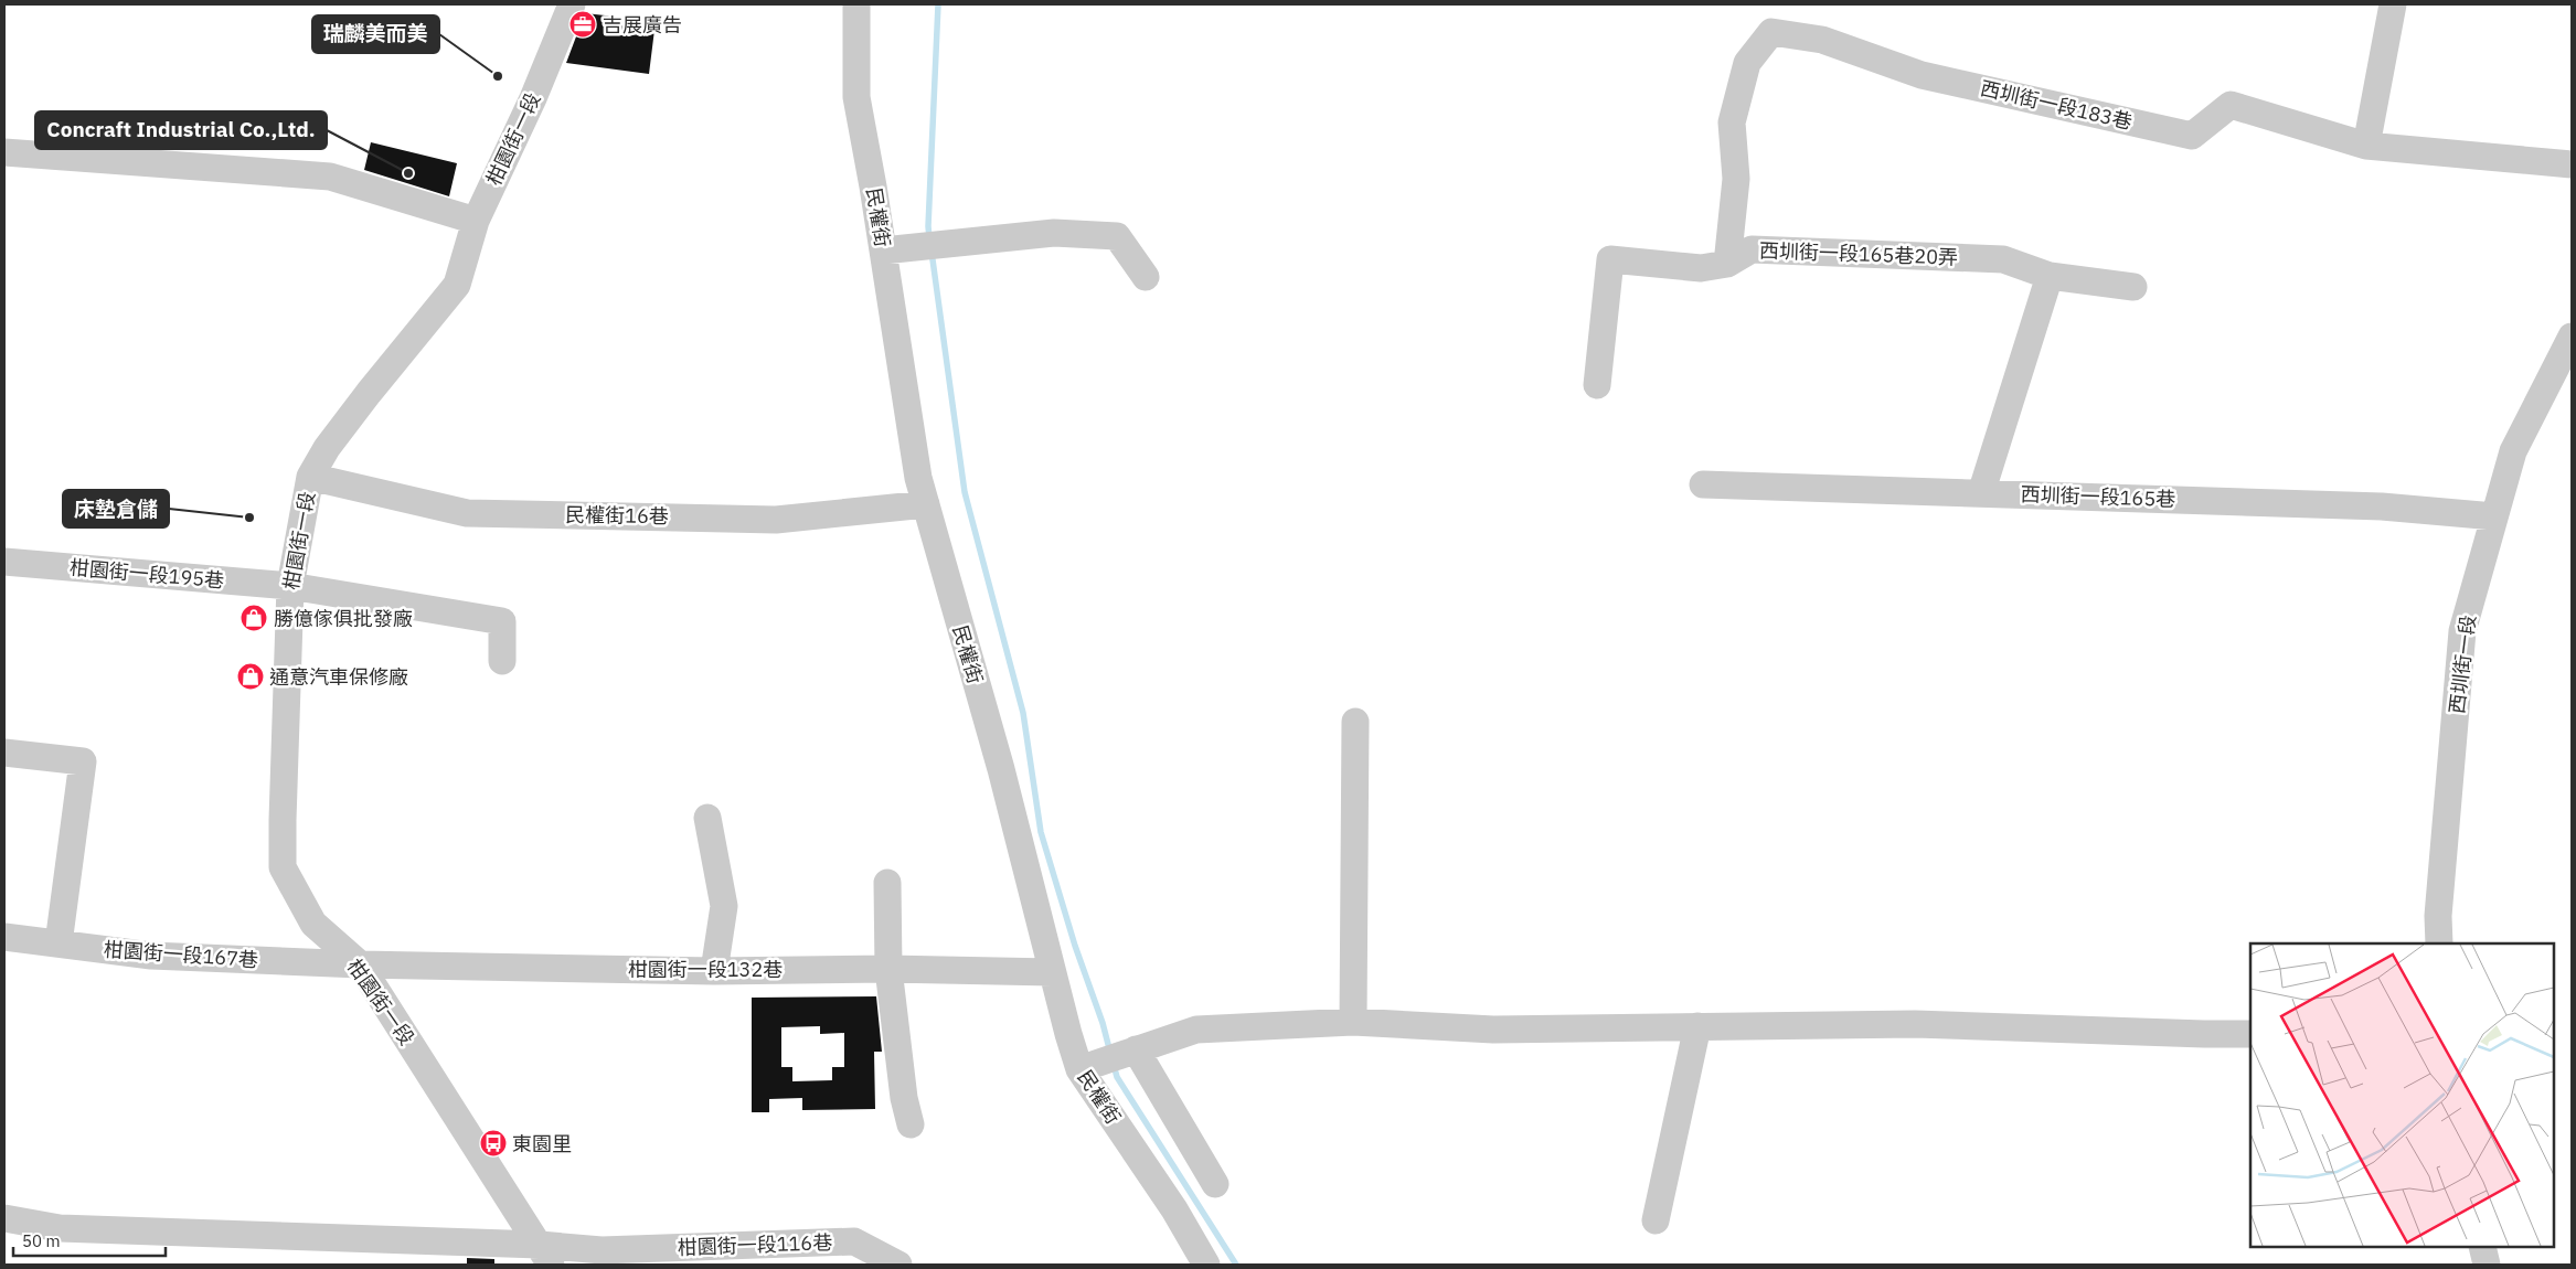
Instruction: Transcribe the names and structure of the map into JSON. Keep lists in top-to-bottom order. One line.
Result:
{"streets":{"street":["西圳街一段183巷","柑園街一段","民權街","西圳街一段165巷20弄","西圳街一段165巷","民權街16巷","柑園街一段195巷","西圳街一段","柑園街一段167巷","柑園街一段132巷","柑園街一段116巷"]},"crossings":[["西圳街一段183巷","西圳街一段165巷20弄"],["柑園街一段","民權街16巷"],["柑園街一段","柑園街一段195巷"],["柑園街一段","柑園街一段167巷"],["柑園街一段","柑園街一段132巷"],["柑園街一段","柑園街一段116巷"],["民權街","民權街16巷"],["民權街","柑園街一段132巷"],["西圳街一段165巷","西圳街一段"],["柑園街一段167巷","柑園街一段132巷"]],"places":{"office":["吉展廣告"],"other":["瑞麟美而美","Concraft Industrial Co.,Ltd.","床墊倉儲"],"shop":["勝億傢俱批發廠","通意汽車保修廠"],"bus stop":["東園里"]},"scale_bar":"50 m"}
